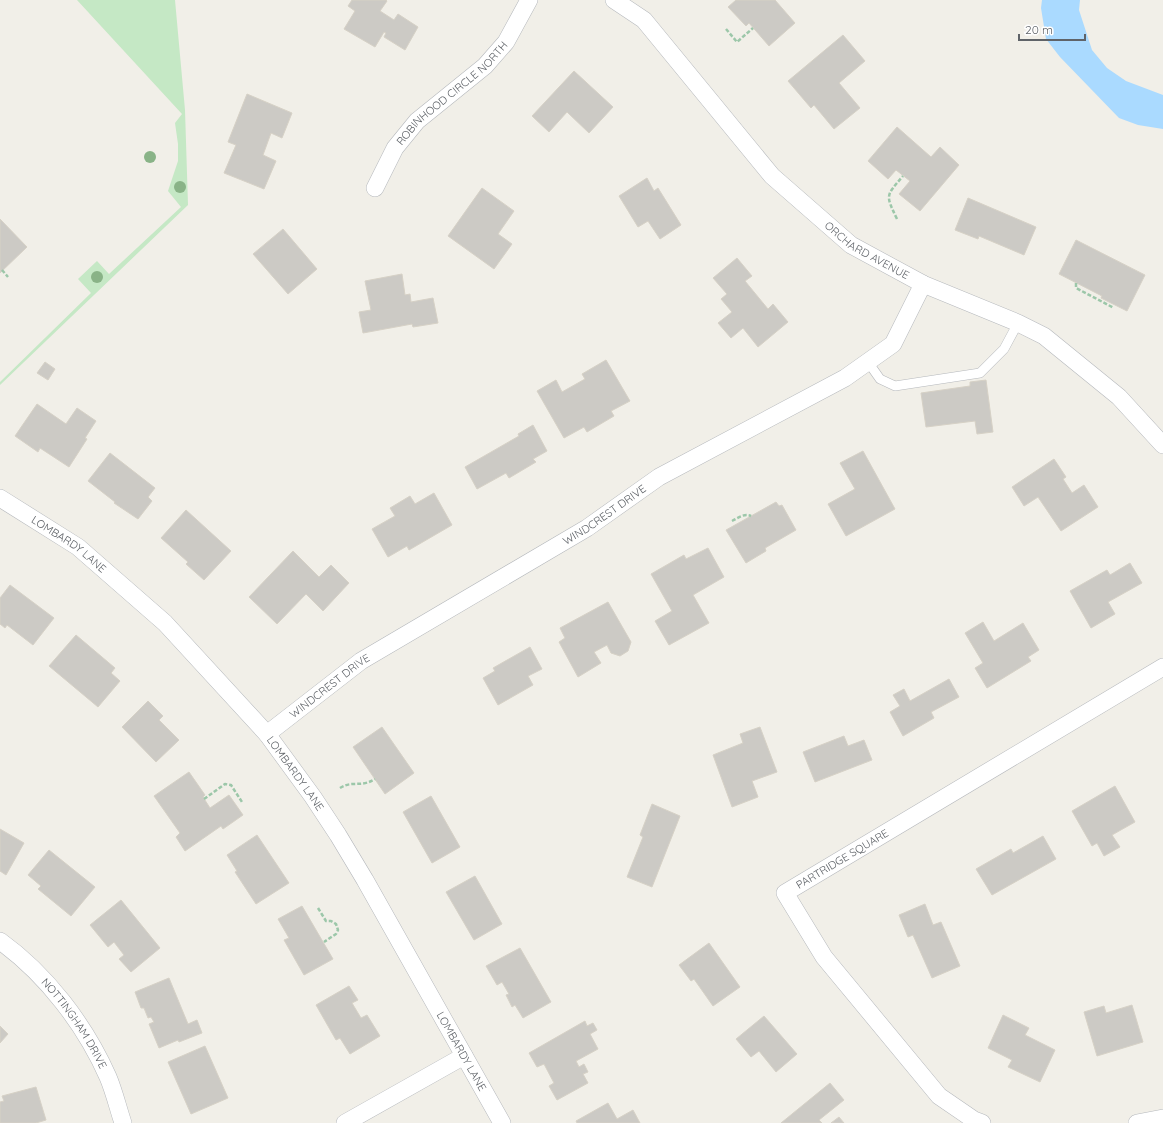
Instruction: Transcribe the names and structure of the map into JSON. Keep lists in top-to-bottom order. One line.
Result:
{"streets":{"street":["ROBINHOOD CIRCLE NORTH","ORCHARD AVENUE","WINDCREST DRIVE","LOMBARDY LANE","PARTRIDGE SQUARE","NOTTINGHAM DRIVE"]},"crossings":[["ORCHARD AVENUE","WINDCREST DRIVE"],["WINDCREST DRIVE","LOMBARDY LANE"]],"scale_bar":"20 m"}
